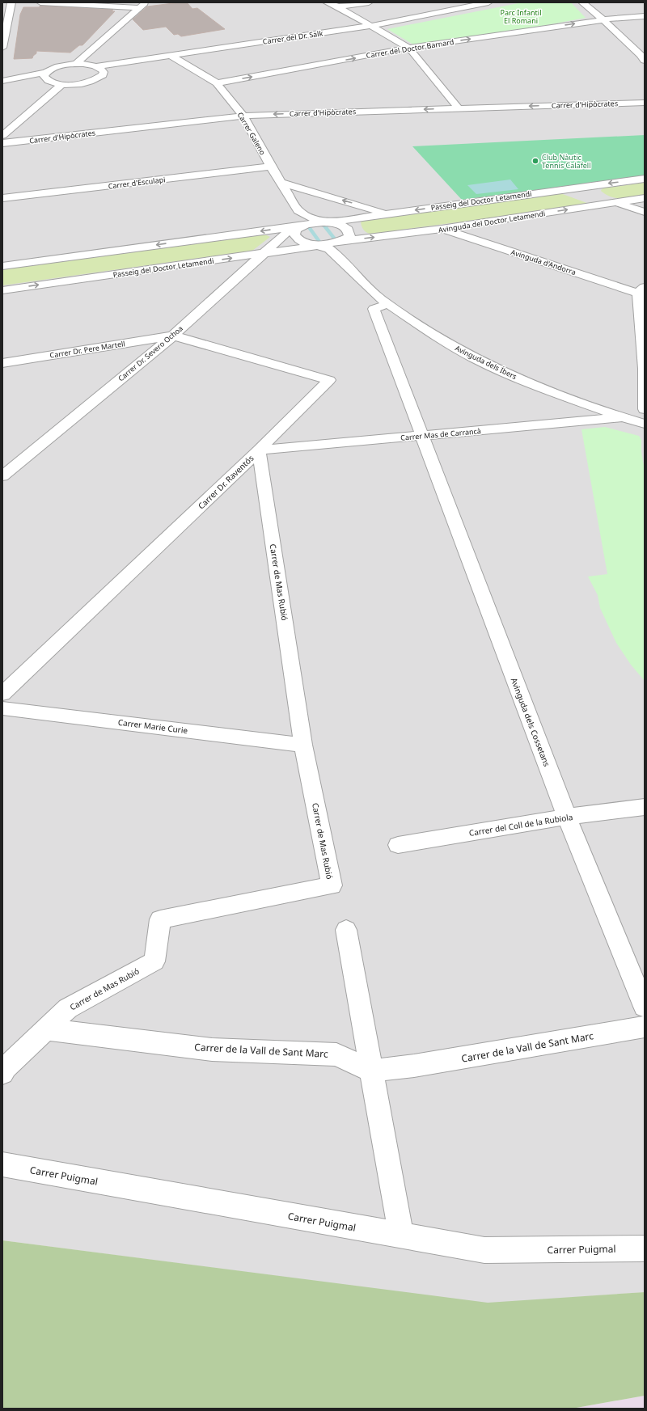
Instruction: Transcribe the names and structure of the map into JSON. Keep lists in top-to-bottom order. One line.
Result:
{"streets":{"street":["Carrer del Dr. Salk","Carrer del Doctor Barnard","Carrer d'Hipòcrates","Carrer Galeno","Carrer d'Esculapi","Passeig del Doctor Letamendi","Avinguda del Doctor Letamendi","Avinguda d'Andorra","Carrer Dr. Pere Martell","Carrer Dr. Severo Ochoa","Avinguda dels Íbers","Carrer Mas de Carrancà","Carrer Dr. Raventós","Carrer de Mas Rubió","Avinguda dels Cossetans","Carrer Marie Curie","Carrer del Coll de la Rubiola","Carrer de la Vall de Sant Marc","Carrer Puigmal"]},"crossings":[["Carrer del Dr. Salk","Carrer Galeno"],["Carrer del Doctor Barnard","Carrer Galeno"],["Carrer d'Hipòcrates","Carrer Galeno"],["Carrer Galeno","Carrer d'Esculapi"],["Carrer Galeno","Passeig del Doctor Letamendi"],["Carrer Galeno","Avinguda del Doctor Letamendi"],["Passeig del Doctor Letamendi","Avinguda del Doctor Letamendi"],["Passeig del Doctor Letamendi","Carrer Dr. Severo Ochoa"],["Passeig del Doctor Letamendi","Avinguda dels Íbers"],["Avinguda del Doctor Letamendi","Avinguda d'Andorra"],["Avinguda del Doctor Letamendi","Avinguda dels Íbers"],["Carrer Dr. Pere Martell","Carrer Dr. Severo Ochoa"],["Carrer Dr. Pere Martell","Carrer Dr. Raventós"],["Carrer Dr. Severo Ochoa","Avinguda dels Íbers"],["Carrer Dr. Severo Ochoa","Carrer Dr. Raventós"],["Avinguda dels Íbers","Carrer Mas de Carrancà"],["Avinguda dels Íbers","Avinguda dels Cossetans"],["Carrer Mas de Carrancà","Carrer Dr. Raventós"],["Carrer Mas de Carrancà","Carrer de Mas Rubió"],["Carrer Mas de Carrancà","Avinguda dels Cossetans"],["Carrer Dr. Raventós","Carrer de Mas Rubió"],["Carrer de Mas Rubió","Carrer Marie Curie"],["Carrer de Mas Rubió","Carrer de la Vall de Sant Marc"],["Avinguda dels Cossetans","Carrer del Coll de la Rubiola"]],"one_way":["Carrer del Doctor Barnard","Avinguda del Doctor Letamendi"],"parks":["Parc Infantil El Romani"],"places":["Club Nàutic Tennis Calafell"]}
